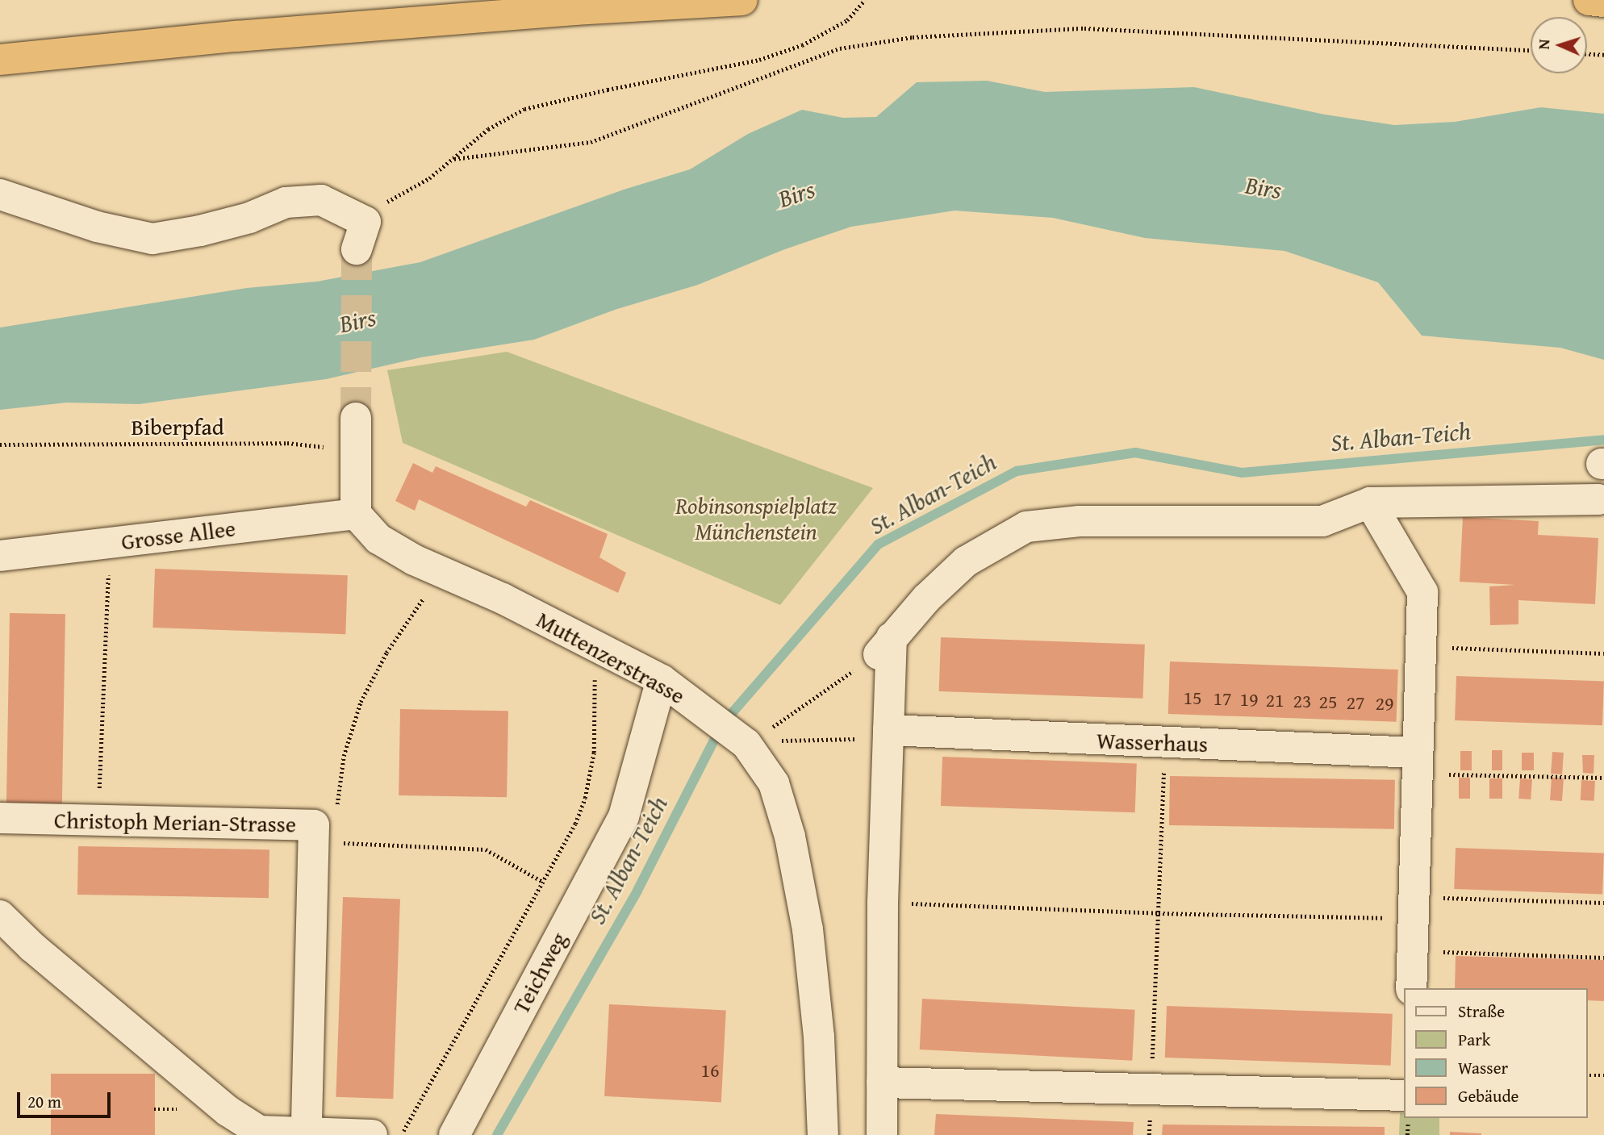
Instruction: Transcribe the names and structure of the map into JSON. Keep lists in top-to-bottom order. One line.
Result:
{"streets":{"street":["Grosse Allee","Muttenzerstrasse","Wasserhaus","Christoph Merian-Strasse","Teichweg"],"path":["Biberpfad"]},"crossings":[["Grosse Allee","Muttenzerstrasse"],["Muttenzerstrasse","Teichweg"]],"water":["Birs","St. Alban-Teich"],"parks":["Robinsonspielplatz Münchenstein"],"house_numbers":["15","17","19","21","23","25","27","29","16"],"legend":["Straße","Park","Wasser","Gebäude"],"scale_bar":"20 m","north":"left"}
